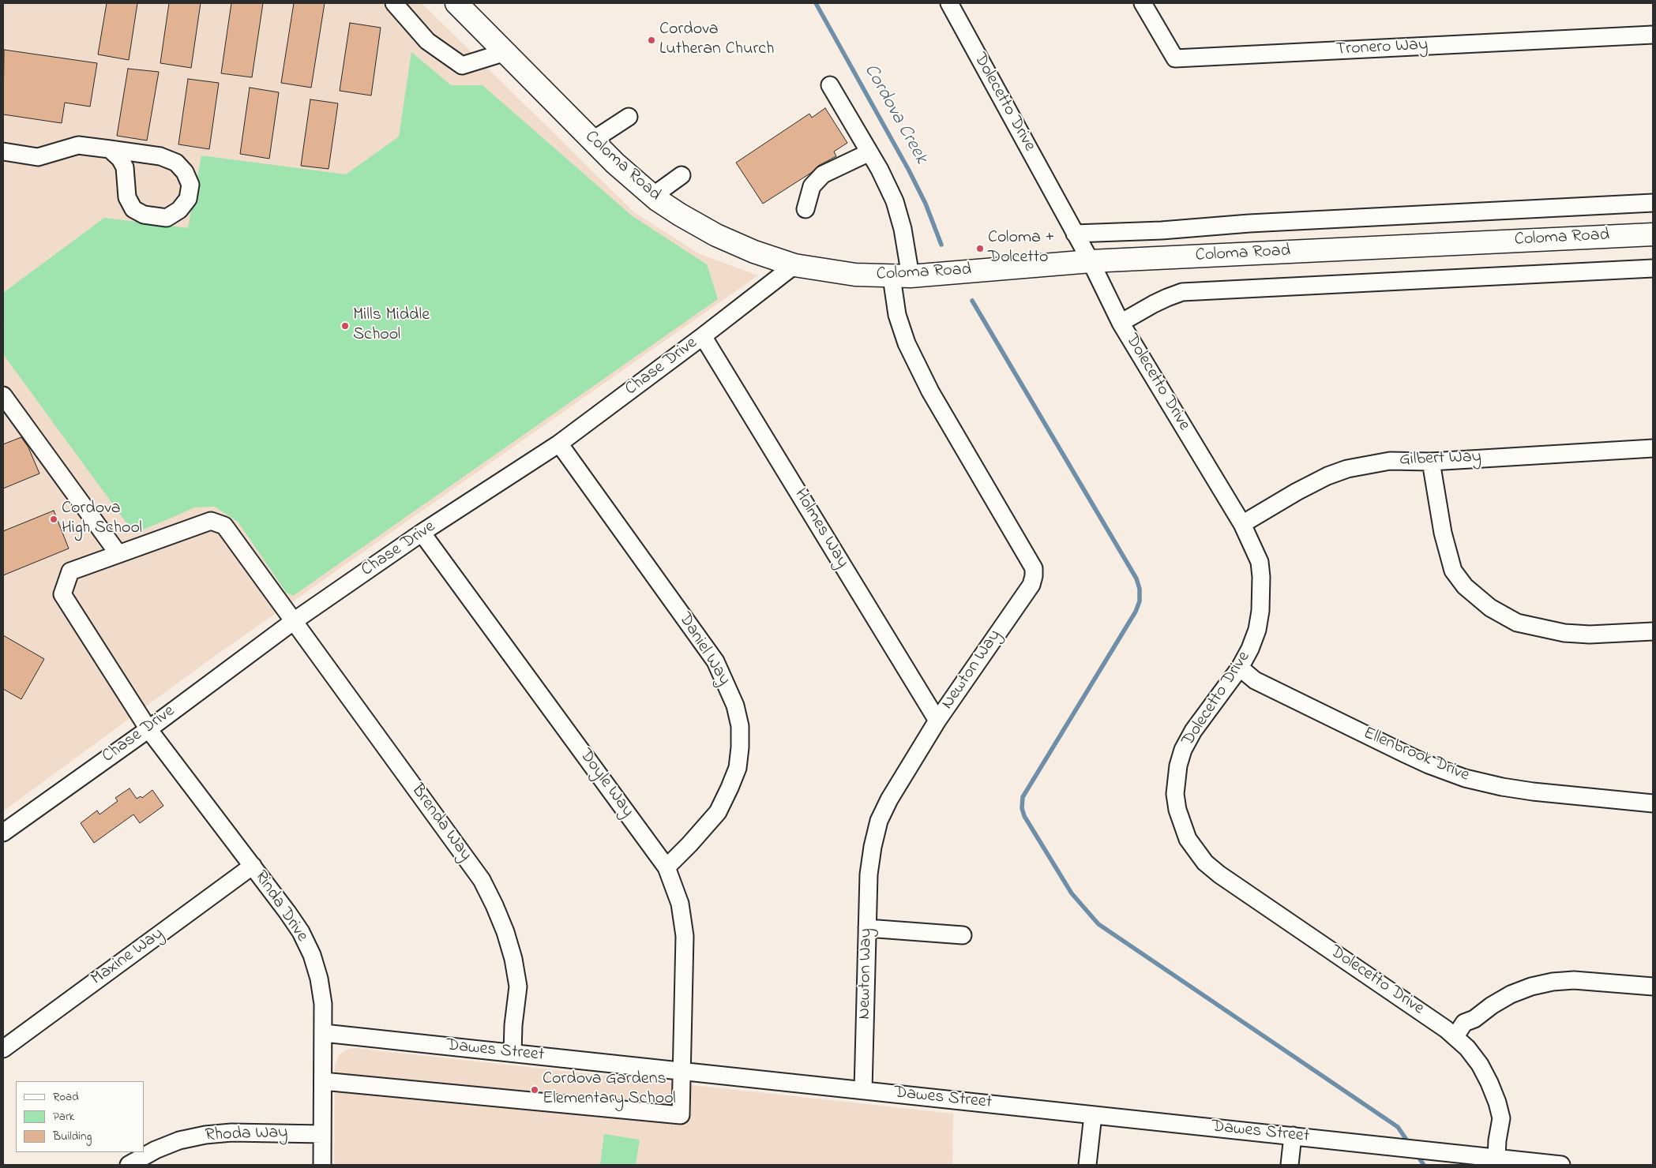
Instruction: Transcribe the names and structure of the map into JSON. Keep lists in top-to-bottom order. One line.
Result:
{"streets":{"main road":["Coloma Road"],"street":["Tronero Way","Dolecetto Drive","Chase Drive","Gilbert Way","Holmes Way","Daniel Way","Newton Way","Ellenbrook Drive","Doyle Way","Brenda Way","Rinda Drive","Maxine Way","Dawes Street","Rhoda Way"]},"crossings":[["Dolecetto Drive","Coloma Road"],["Dolecetto Drive","Gilbert Way"],["Dolecetto Drive","Ellenbrook Drive"],["Dolecetto Drive","Dawes Street"],["Coloma Road","Chase Drive"],["Coloma Road","Newton Way"],["Chase Drive","Holmes Way"],["Chase Drive","Daniel Way"],["Chase Drive","Doyle Way"],["Chase Drive","Brenda Way"],["Chase Drive","Rinda Drive"],["Holmes Way","Newton Way"],["Daniel Way","Doyle Way"],["Newton Way","Dawes Street"],["Doyle Way","Rinda Drive"],["Doyle Way","Dawes Street"],["Brenda Way","Rinda Drive"],["Brenda Way","Dawes Street"],["Rinda Drive","Maxine Way"],["Rinda Drive","Dawes Street"],["Rinda Drive","Rhoda Way"]],"water":["Cordova Creek"],"places":["Cordova Lutheran Church","Coloma + Dolcetto","Mills Middle School","Cordova High School","Cordova Gardens Elementary School"],"legend":["Road","Park","Building"]}
